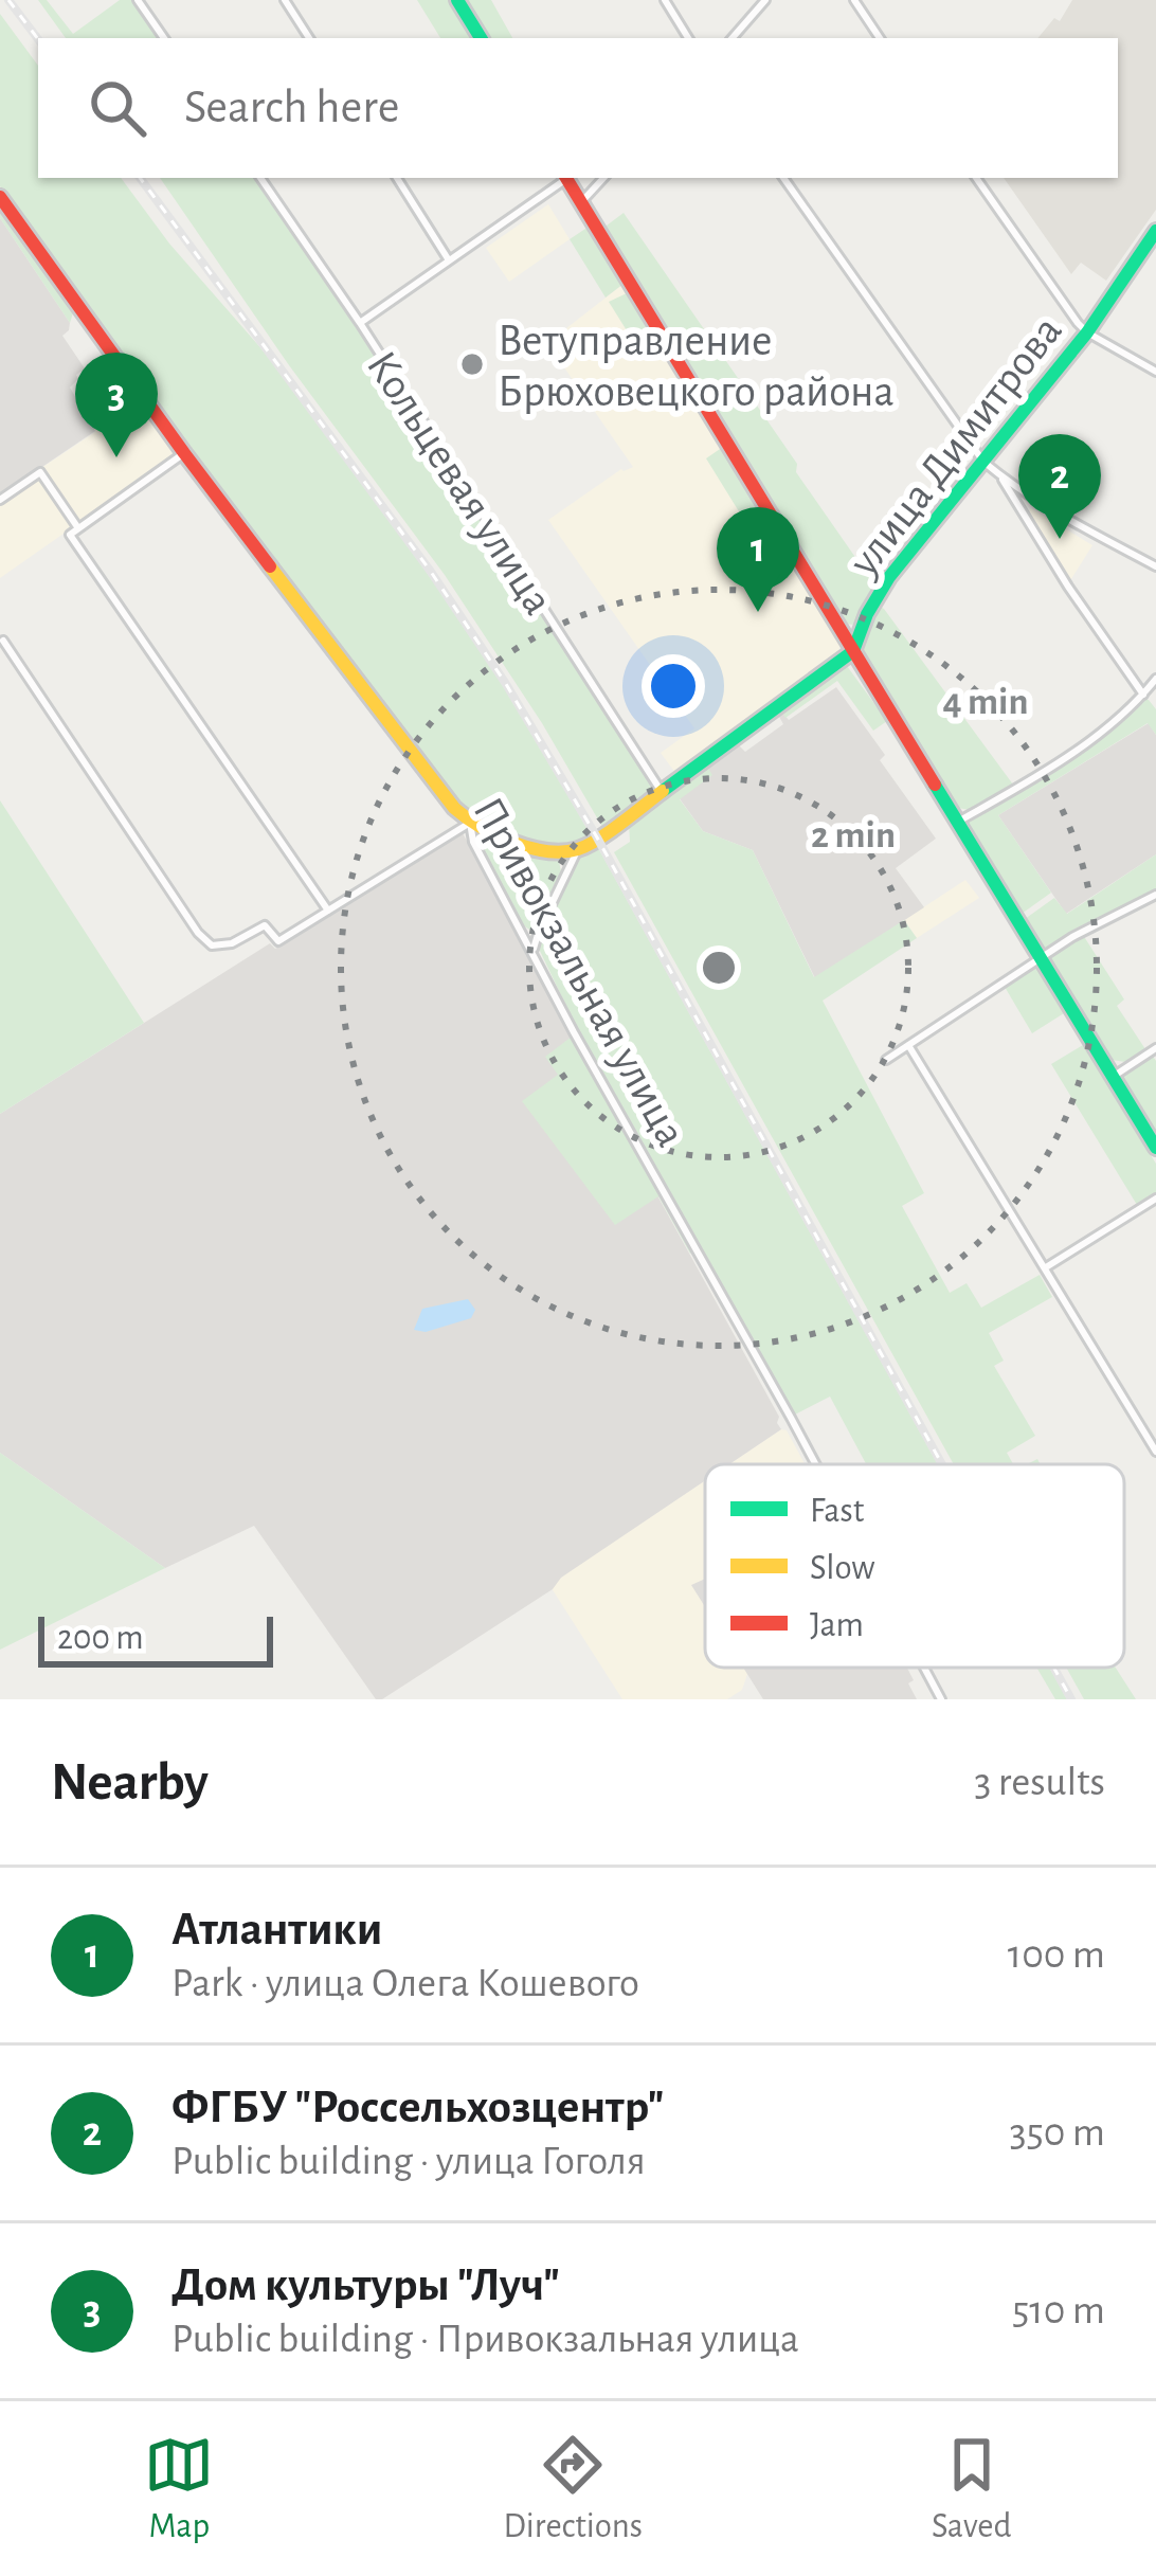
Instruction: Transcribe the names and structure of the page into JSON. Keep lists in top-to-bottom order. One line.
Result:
{"streets":{"main road":["улица Димитрова","Привокзальная улица"],"street":["Кольцевая улица"]},"crossings":[["улица Димитрова","Кольцевая улица"]],"places":["Ветуправление Брюховецкого района"],"legend":["Fast","Slow","Jam"],"scale_bar":"200 m","page":{"search":"Search here","pins":["3","2","1"],"scale":"200 m","heading":["Nearby","3 results"],"list":[{"mark":"1","name":"Атлантики","note":"Park · улица Олега Кошевого","value":"100 m"},{"mark":"2","name":"ФГБУ \"Россельхозцентр\"","note":"Public building · улица Гоголя","value":"350 m"},{"mark":"3","name":"Дом культуры \"Луч\"","note":"Public building · Привокзальная улица","value":"510 m"}],"nav":["Map","Directions","Saved"]},"rings":["4 min","2 min"]}
